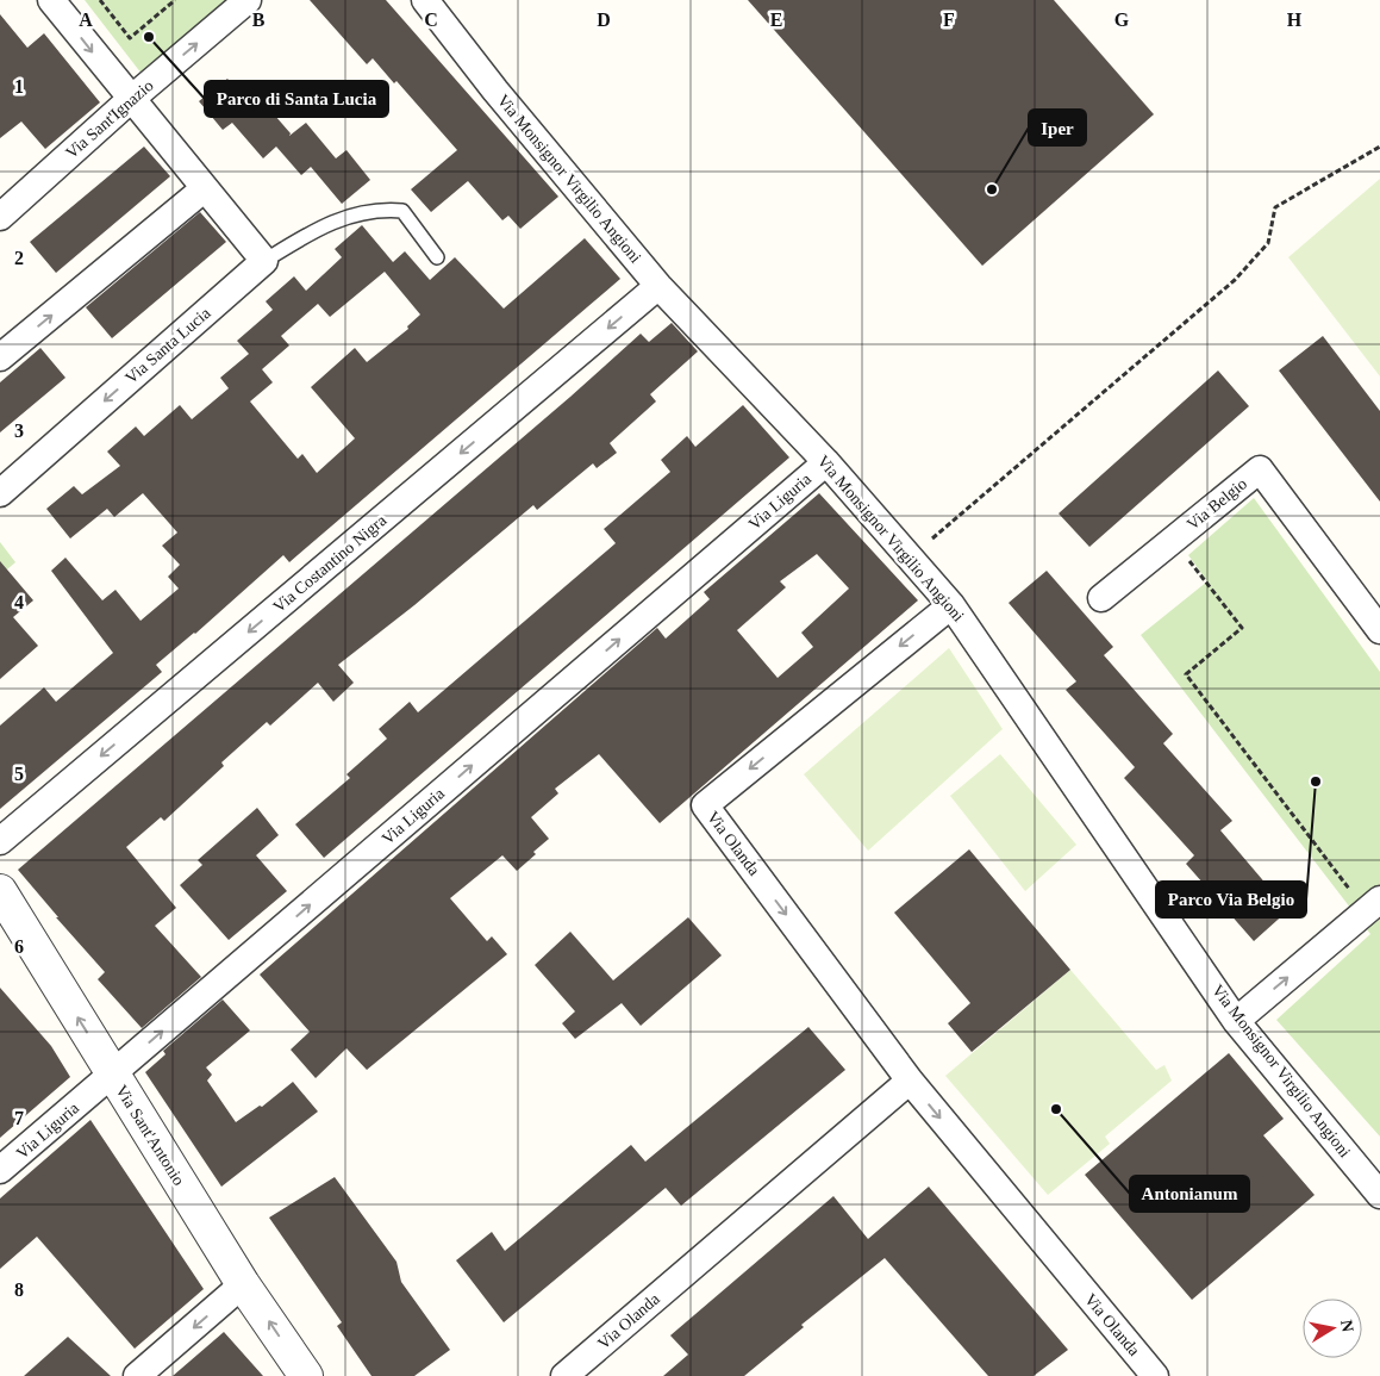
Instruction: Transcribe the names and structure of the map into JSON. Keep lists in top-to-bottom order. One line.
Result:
{"streets":{"street":["Via Sant'Ignazio","Via Monsignor Virgilio Angioni","Via Santa Lucia","Via Liguria","Via Belgio","Via Costantino Nigra","Via Olanda","Via Sant'Antonio"]},"crossings":[["Via Monsignor Virgilio Angioni","Via Liguria"],["Via Monsignor Virgilio Angioni","Via Costantino Nigra"],["Via Monsignor Virgilio Angioni","Via Olanda"],["Via Liguria","Via Sant'Antonio"]],"one_way":["Via Sant'Ignazio","Via Liguria","Via Costantino Nigra","Via Sant'Antonio"],"places":["Parco di Santa Lucia","Iper","Parco Via Belgio","Antonianum"],"north":"right","grid":{"columns":["A","B","C","D","E","F","G","H"],"rows":["1","2","3","4","5","6","7","8"]}}
